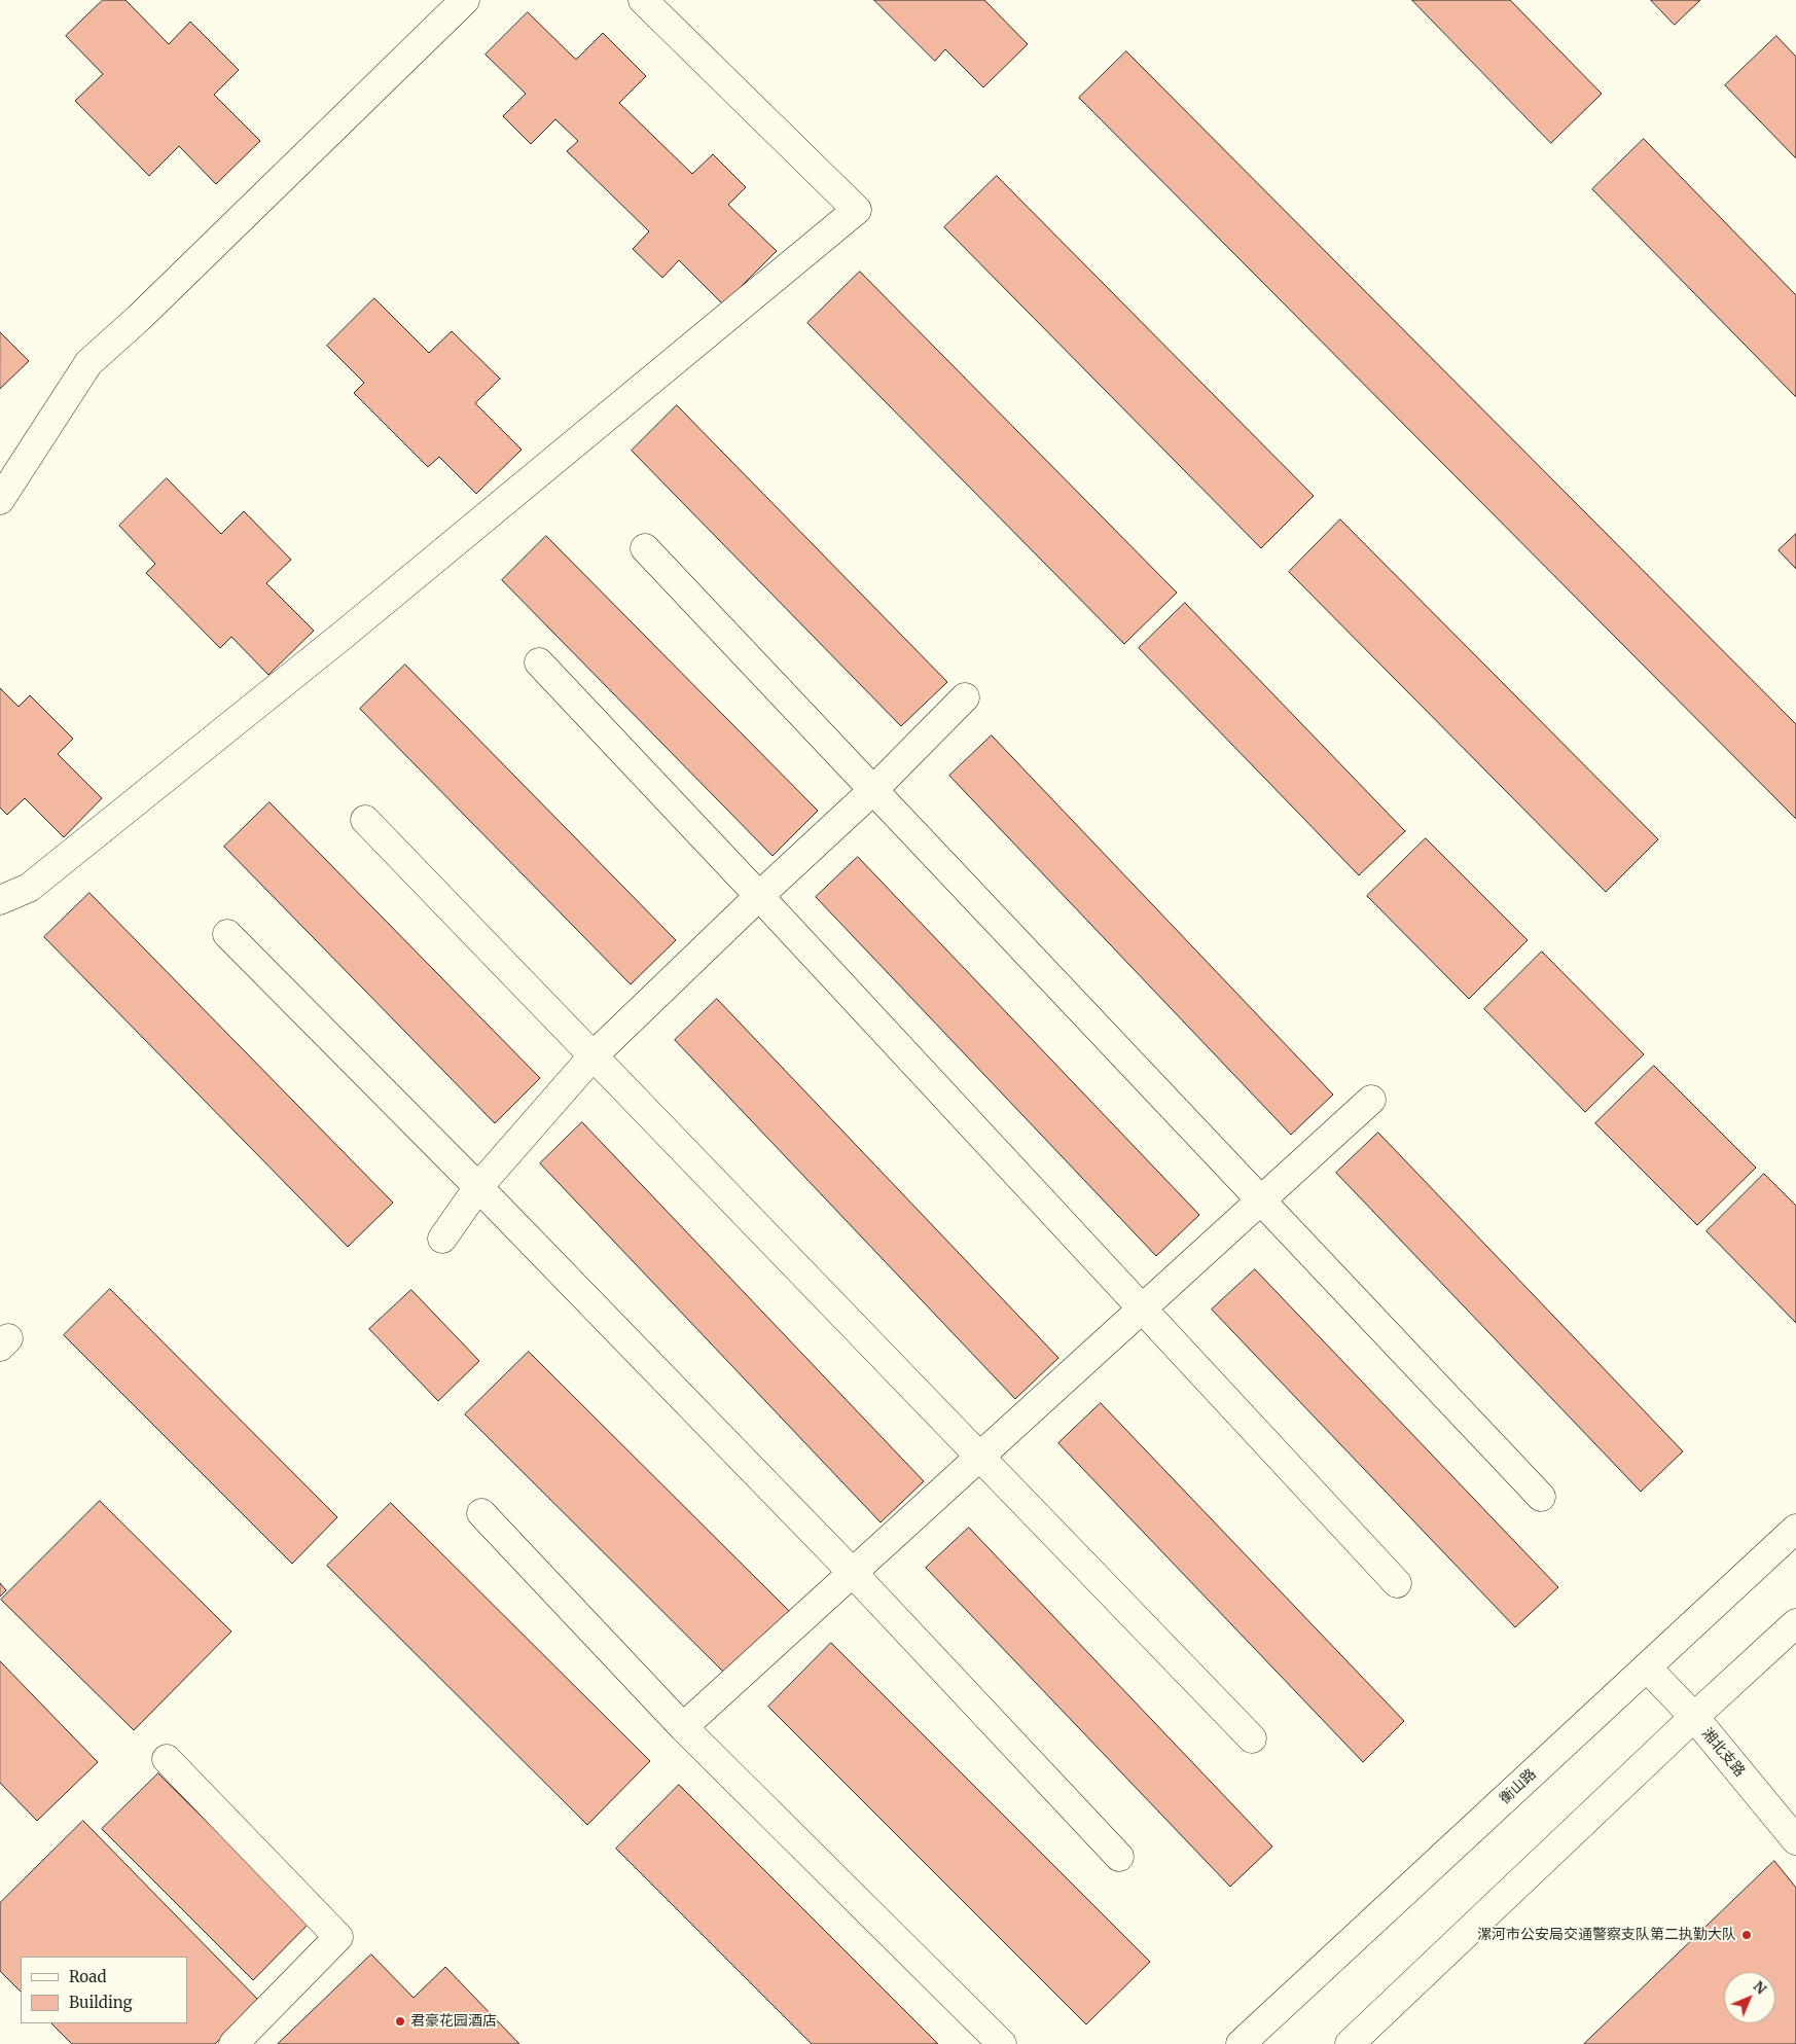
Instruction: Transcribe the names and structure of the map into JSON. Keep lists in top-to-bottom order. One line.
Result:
{"streets":{"street":["湘北支路","衡山路"]},"crossings":[["湘北支路","衡山路"]],"places":["漯河市公安局交通警察支队第二执勤大队","君豪花园酒店"],"legend":["Road","Building"],"north":"top right"}
